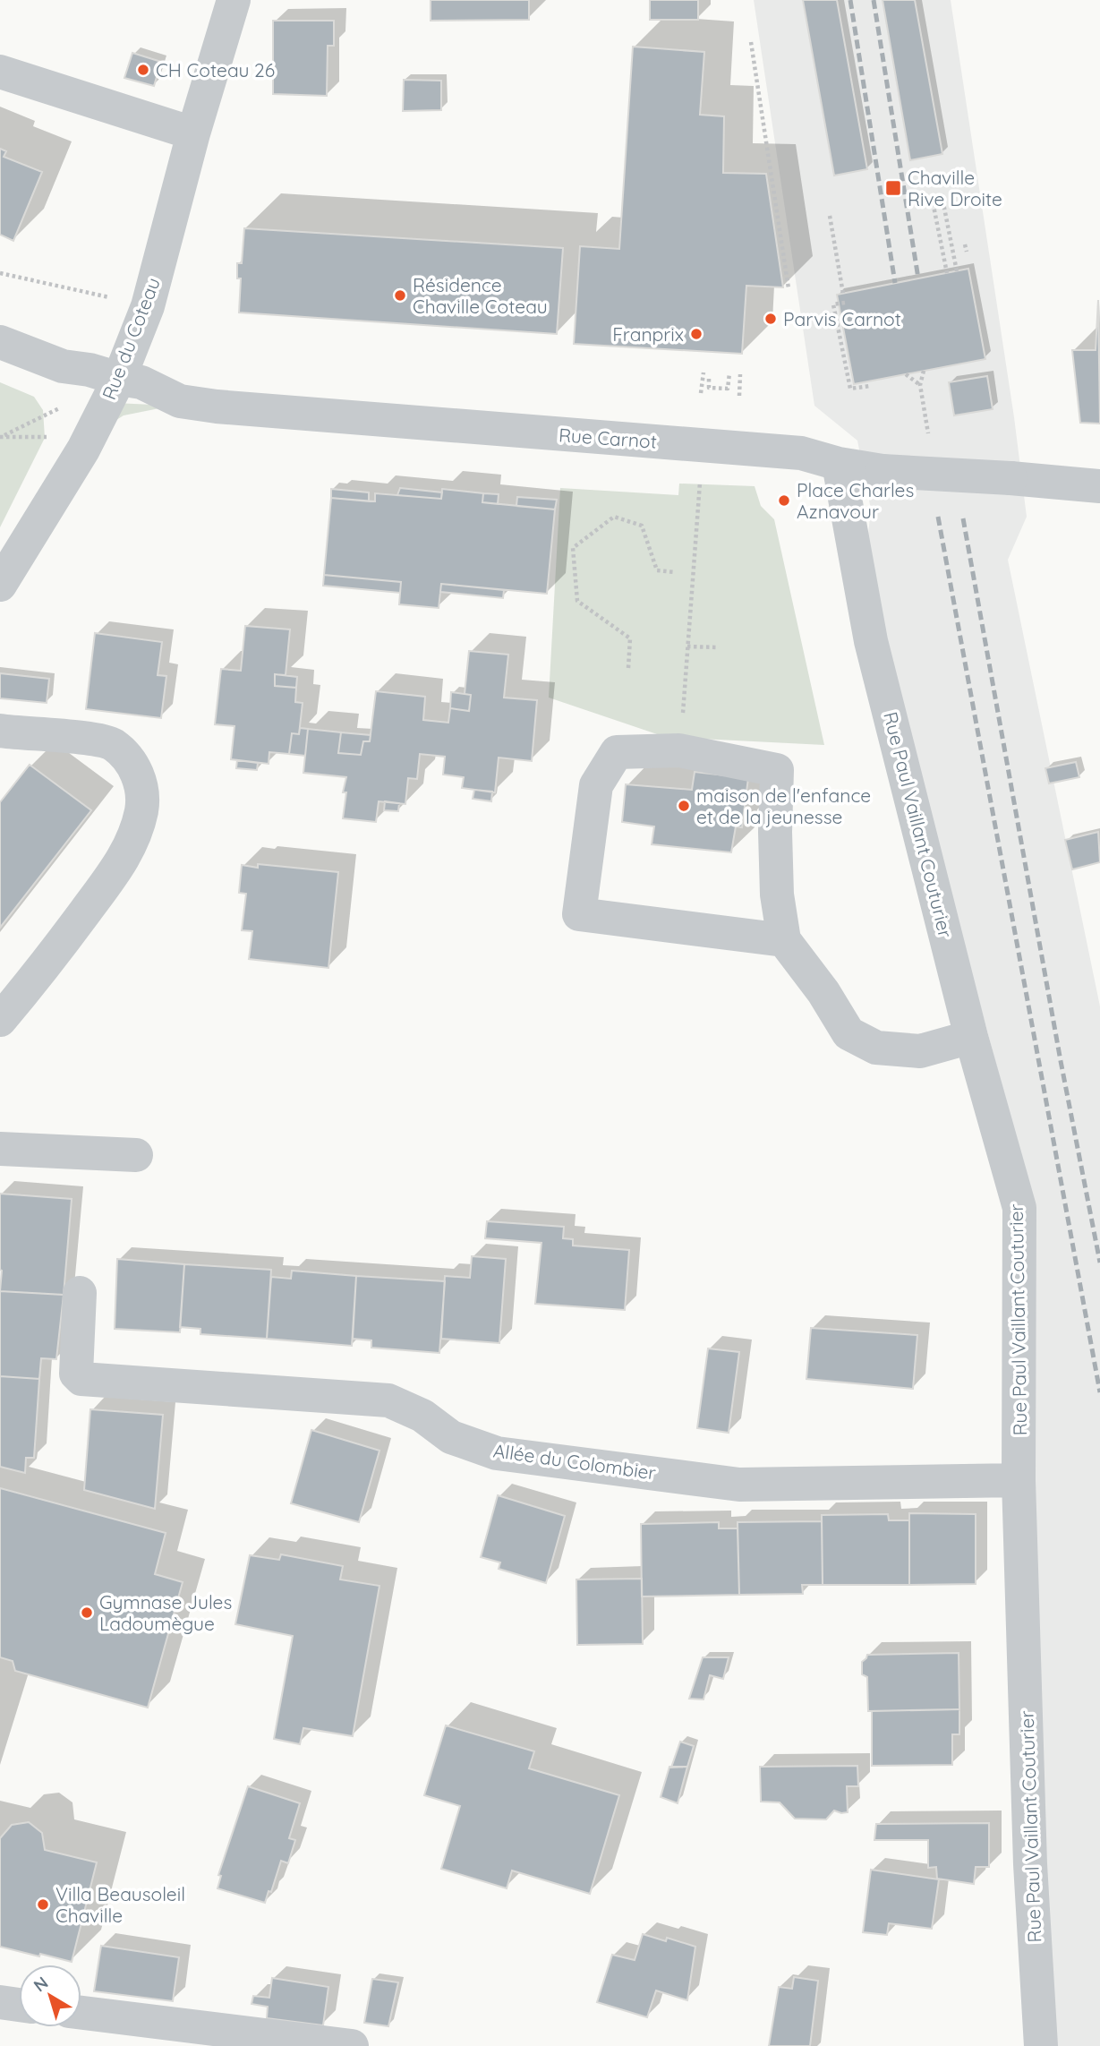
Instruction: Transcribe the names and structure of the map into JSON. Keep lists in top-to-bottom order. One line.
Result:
{"streets":{"street":["Rue du Coteau","Rue Carnot","Rue Paul Vaillant Couturier","Allée du Colombier"]},"crossings":[["Rue du Coteau","Rue Carnot"],["Rue Carnot","Rue Paul Vaillant Couturier"],["Rue Paul Vaillant Couturier","Allée du Colombier"]],"places":{"other":["CH Coteau 26","Résidence Chaville Coteau","Parvis Carnot","Franprix","Place Charles Aznavour","maison de l'enfance et de la jeunesse","Gymnase Jules Ladoumègue","Villa Beausoleil Chaville"],"transit":["Chaville Rive Droite"]},"north":"top left"}
